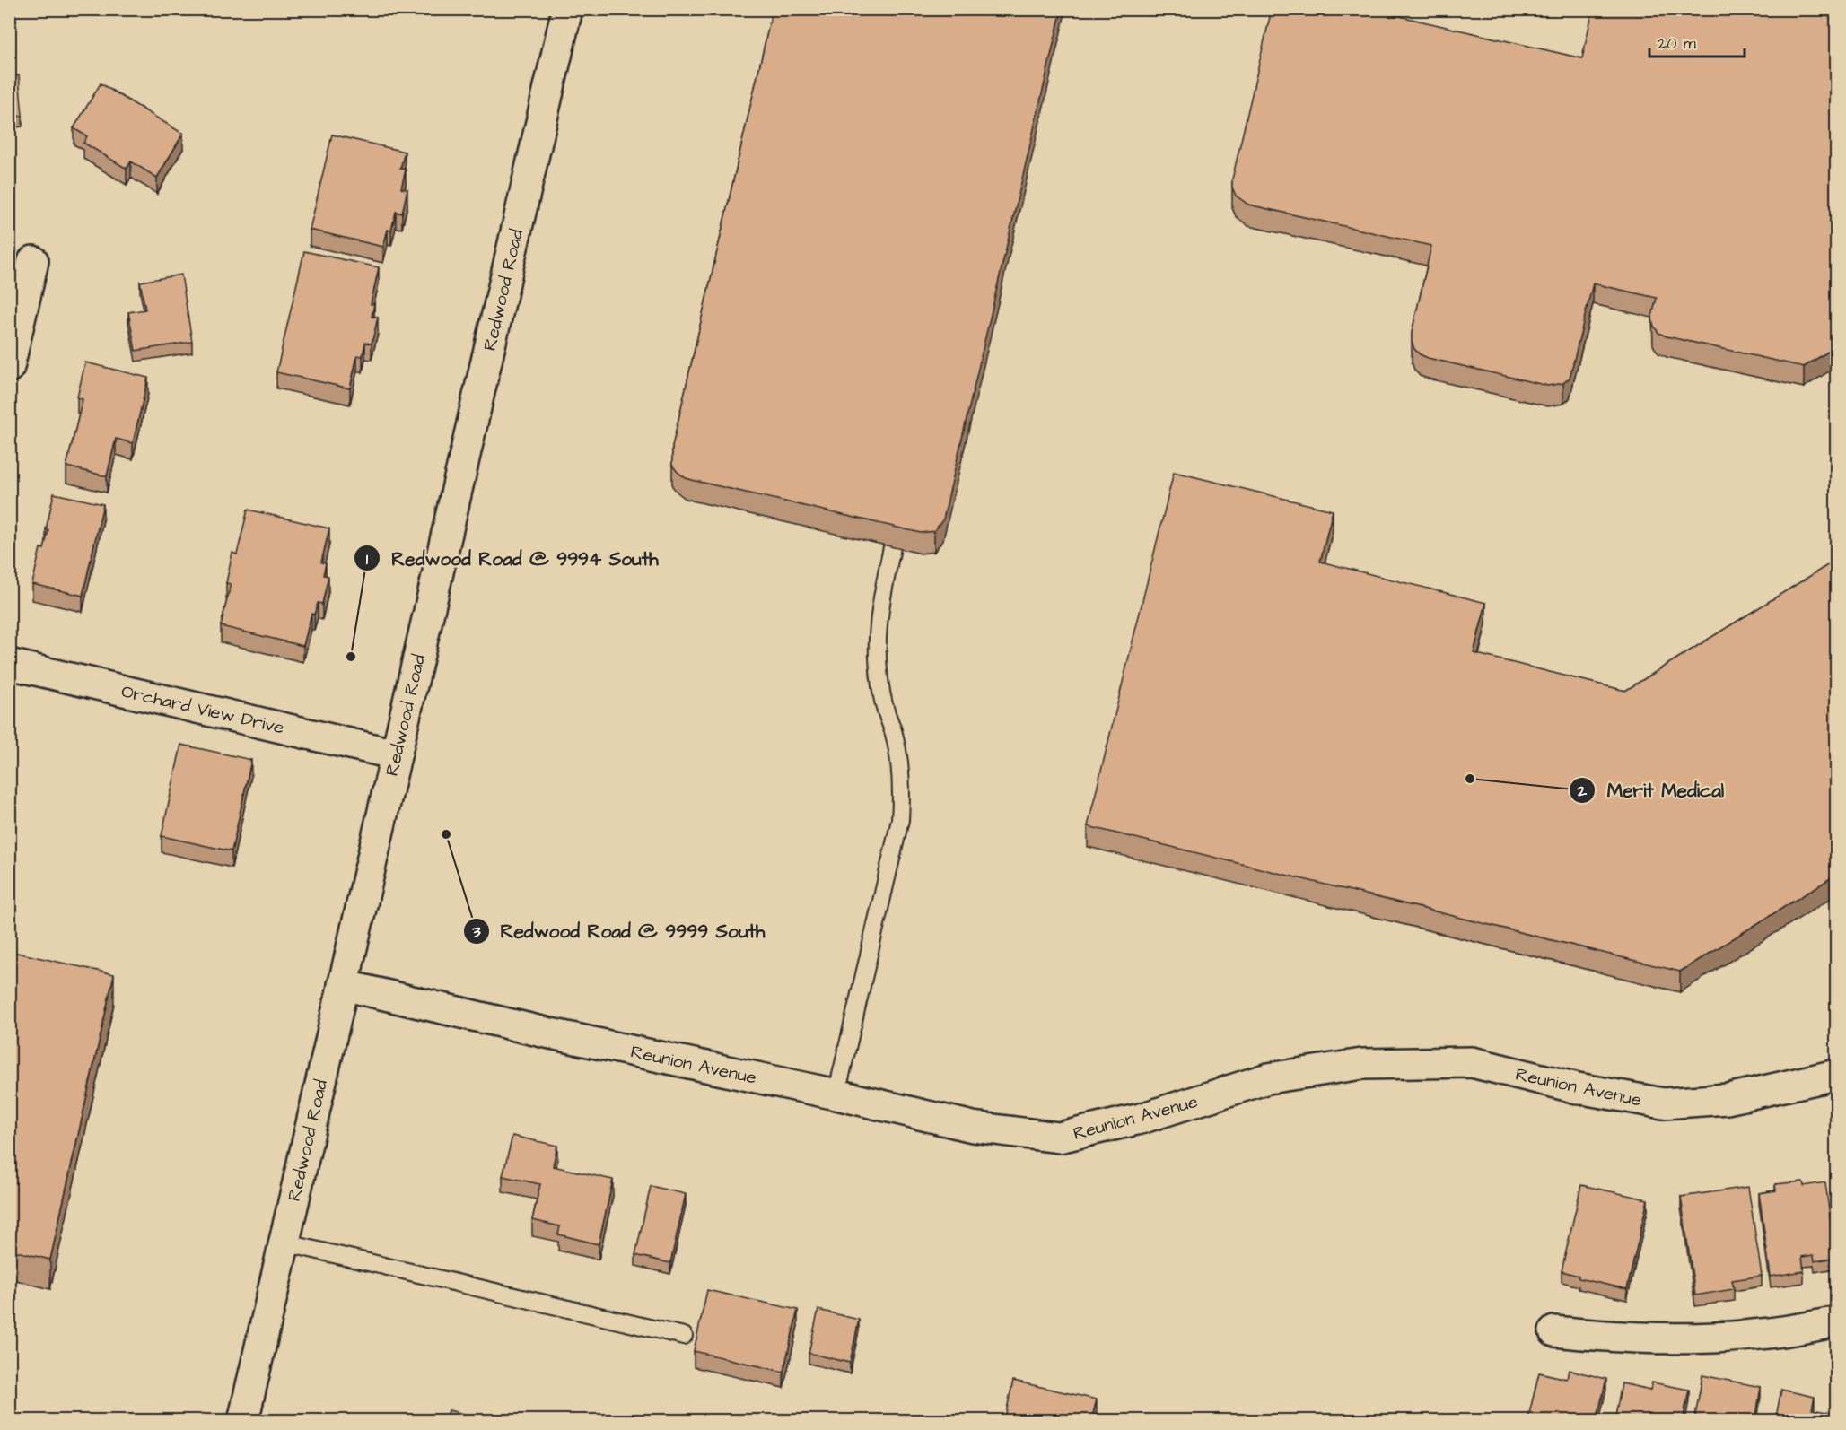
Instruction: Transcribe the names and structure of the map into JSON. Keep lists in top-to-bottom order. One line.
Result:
{"streets":{"street":["Redwood Road","Orchard View Drive","Reunion Avenue"]},"crossings":[["Redwood Road","Orchard View Drive"],["Redwood Road","Reunion Avenue"]],"places":["Redwood Road @ 9994 South","Merit Medical","Redwood Road @ 9999 South"],"scale_bar":"20 m"}
